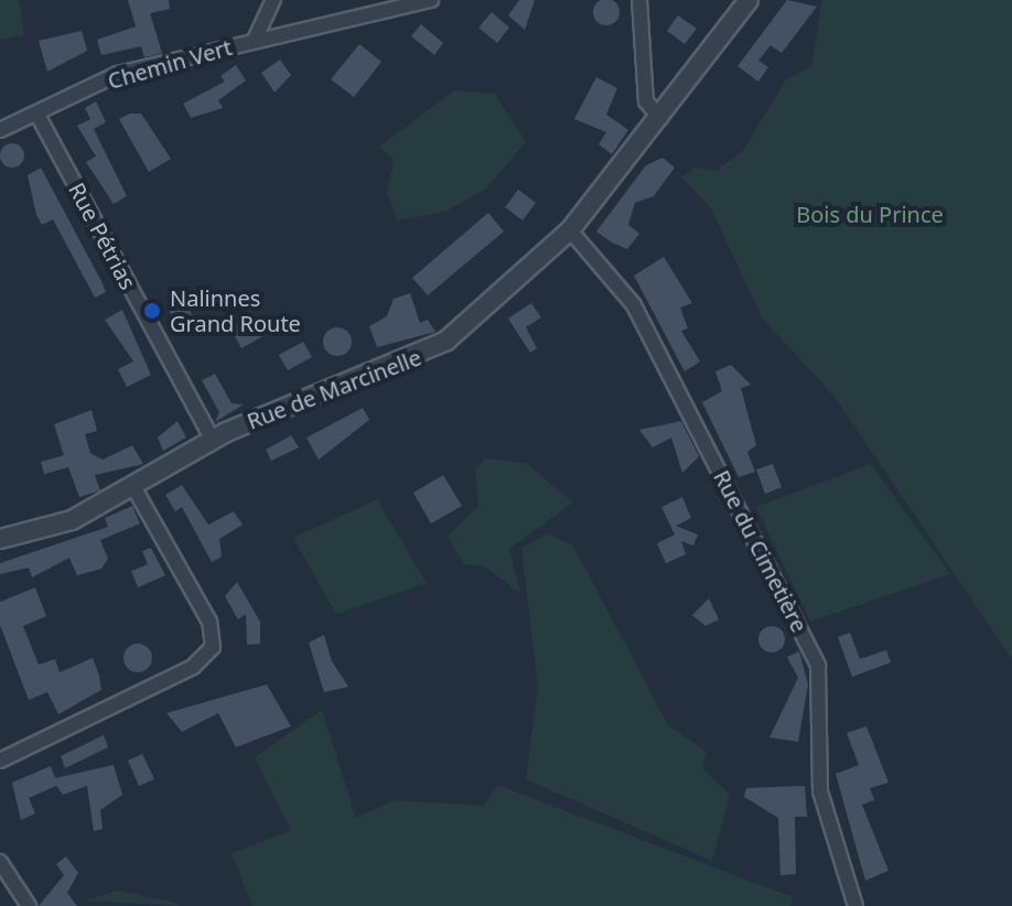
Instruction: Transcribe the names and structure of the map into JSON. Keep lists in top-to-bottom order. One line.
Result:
{"streets":{"street":["Chemin Vert","Rue Pétrias","Rue de Marcinelle","Rue du Cimetière"]},"crossings":[["Chemin Vert","Rue Pétrias"],["Rue Pétrias","Rue de Marcinelle"],["Rue de Marcinelle","Rue du Cimetière"]],"parks":["Bois du Prince"],"places":["Nalinnes Grand Route"]}
